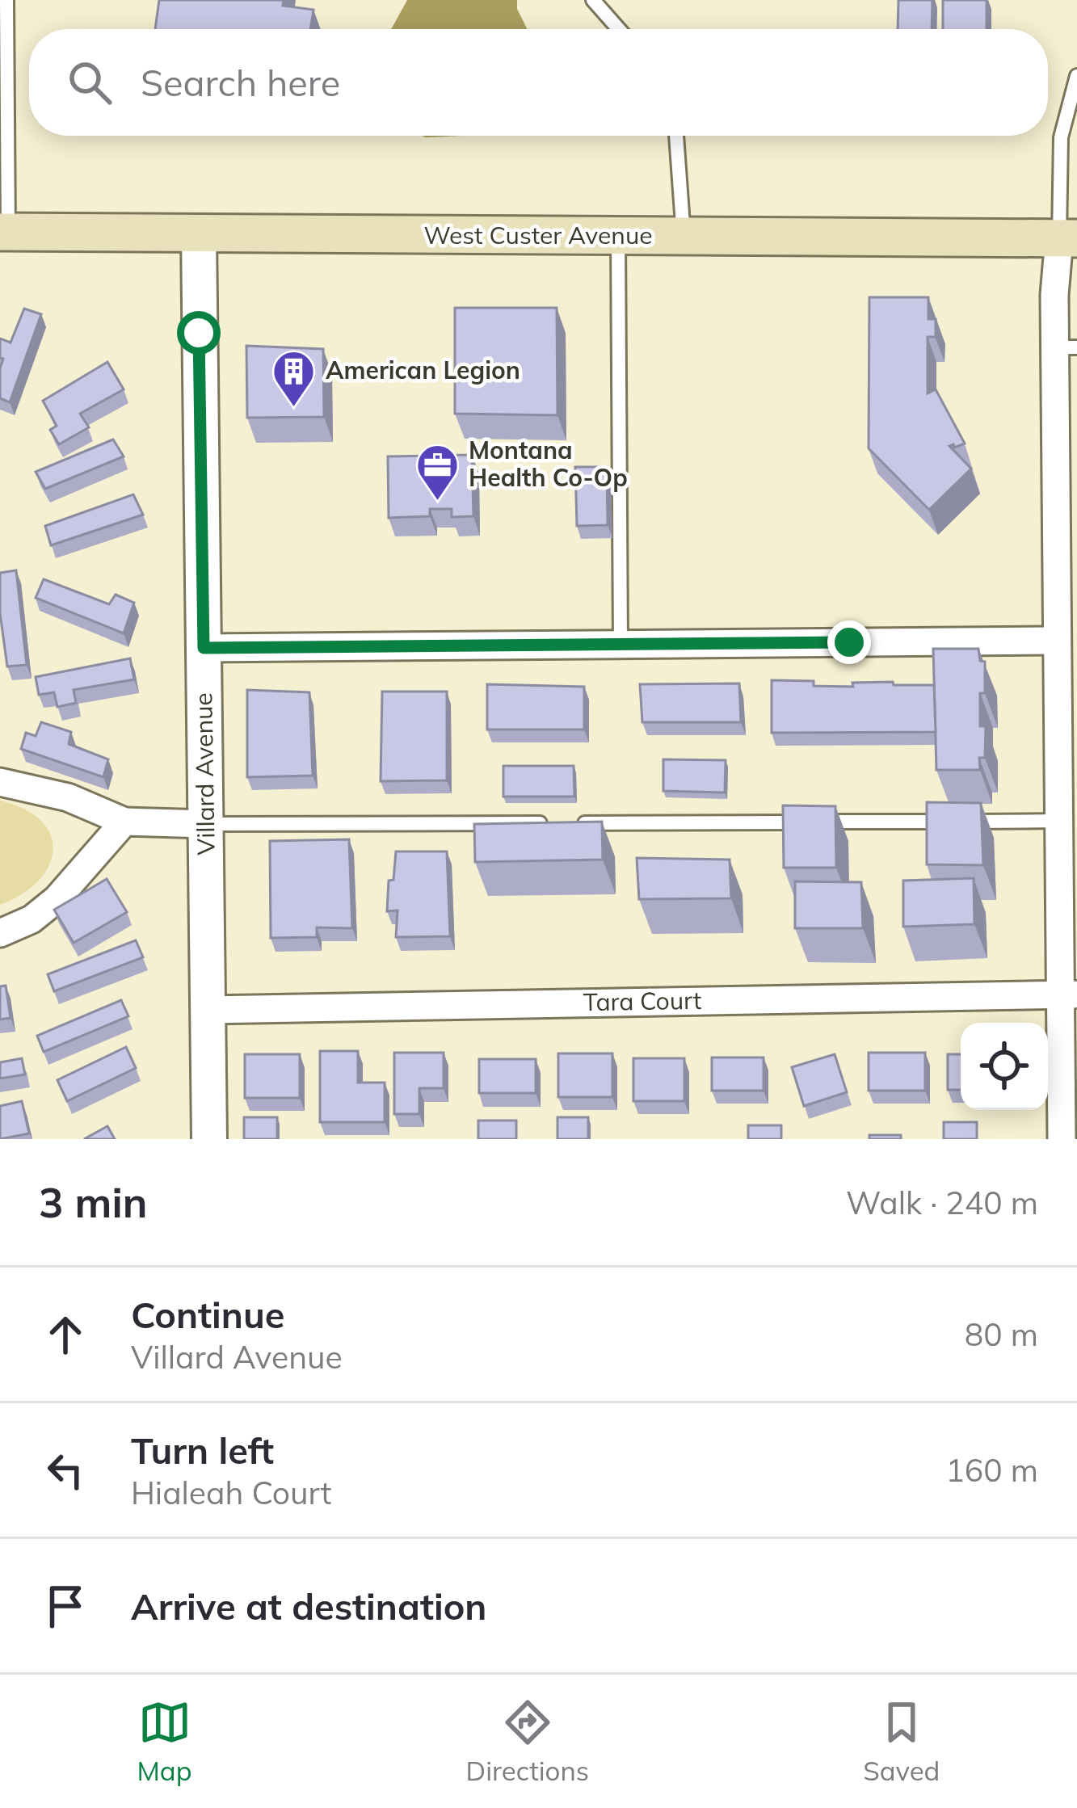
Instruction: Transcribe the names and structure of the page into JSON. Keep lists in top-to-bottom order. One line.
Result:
{"streets":{"main road":["West Custer Avenue"],"street":["Villard Avenue","Tara Court"]},"crossings":[["West Custer Avenue","Villard Avenue"],["Villard Avenue","Tara Court"]],"places":{"building":["American Legion"],"office":["Montana Health Co-Op"]},"page":{"search":"Search here","heading":["3 min","Walk · 240 m"],"list":[["Continue","Villard Avenue","80 m"],["Turn left","Hialeah Court","160 m"],"Arrive at destination"],"nav":["Map","Directions","Saved"]}}
